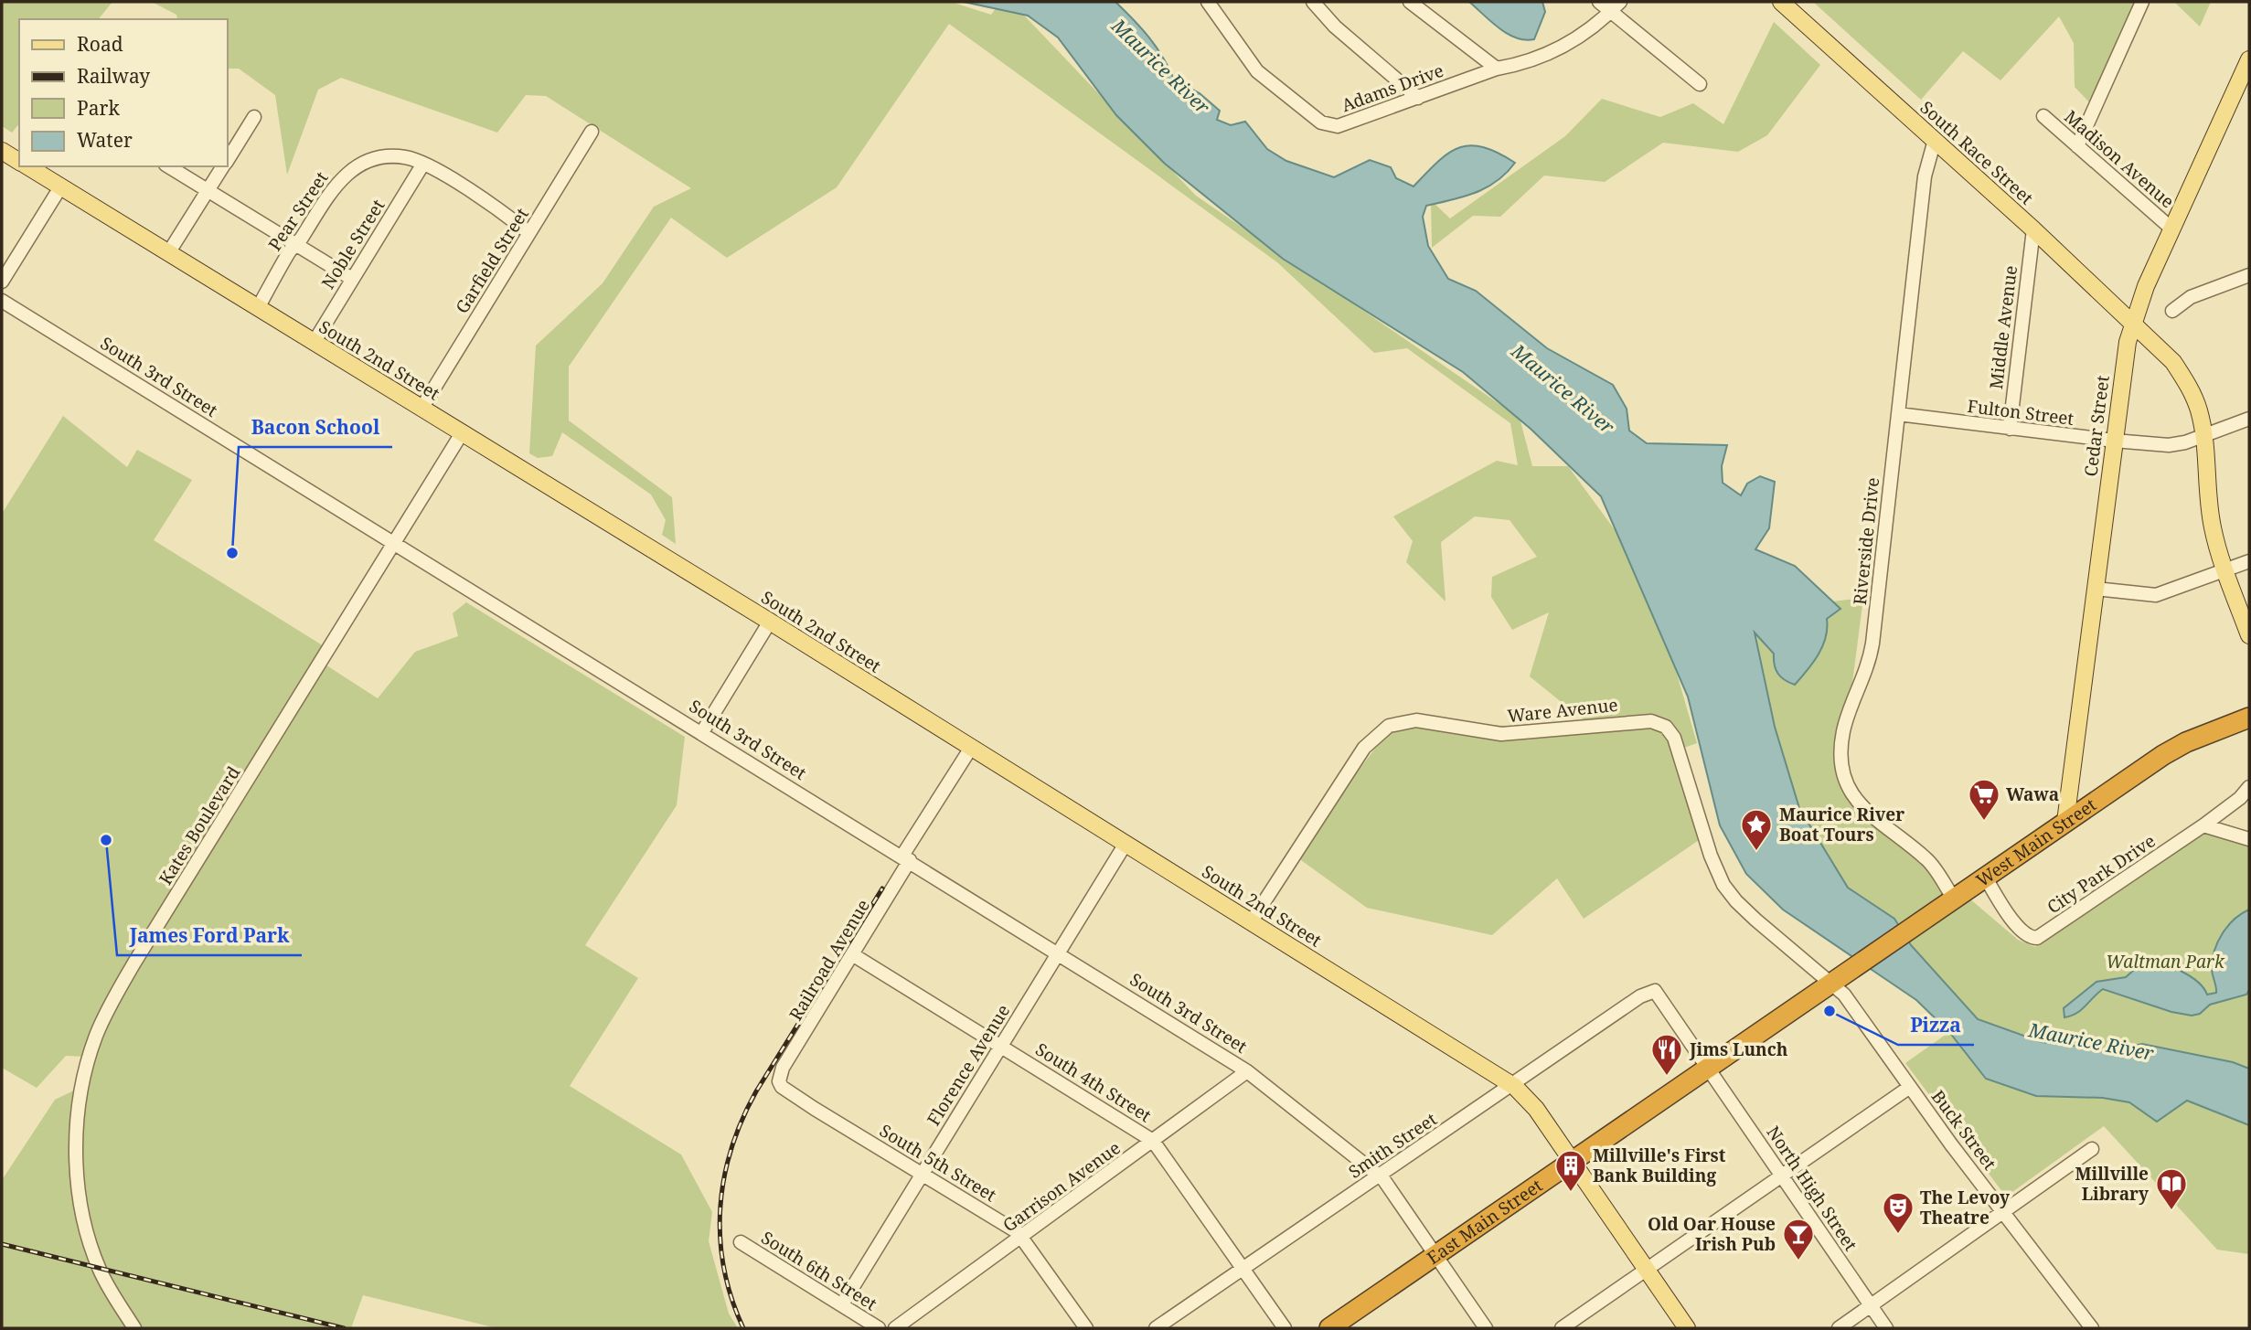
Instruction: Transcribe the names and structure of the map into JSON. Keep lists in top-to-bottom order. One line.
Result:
{"streets":{"highway":["West Main Street","East Main Street"],"main road":["South Race Street","South 2nd Street","Cedar Street"],"street":["Adams Drive","Madison Avenue","Pear Street","Noble Street","Garfield Street","Middle Avenue","South 3rd Street","Fulton Street","Riverside Drive","Ware Avenue","Kates Boulevard","City Park Drive","Railroad Avenue","Florence Avenue","South 4th Street","Buck Street","Smith Street","South 5th Street","Garrison Avenue","North High Street","South 6th Street"]},"crossings":[["South Race Street","Middle Avenue"],["South Race Street","Fulton Street"],["South Race Street","Cedar Street"],["South Race Street","Riverside Drive"],["Madison Avenue","Cedar Street"],["Pear Street","Noble Street"],["Pear Street","Garfield Street"],["Pear Street","South 2nd Street"],["Noble Street","South 2nd Street"],["Garfield Street","South 2nd Street"],["Middle Avenue","Fulton Street"],["South 2nd Street","Ware Avenue"],["South 2nd Street","Kates Boulevard"],["South 2nd Street","Railroad Avenue"],["South 2nd Street","Florence Avenue"],["South 2nd Street","Smith Street"],["South 2nd Street","East Main Street"],["South 3rd Street","Kates Boulevard"],["South 3rd Street","Railroad Avenue"],["South 3rd Street","Florence Avenue"],["South 3rd Street","Smith Street"],["South 3rd Street","Garrison Avenue"],["South 3rd Street","East Main Street"],["Fulton Street","Cedar Street"],["Fulton Street","Riverside Drive"],["Cedar Street","West Main Street"],["Riverside Drive","West Main Street"],["Ware Avenue","West Main Street"],["Ware Avenue","Buck Street"],["Ware Avenue","East Main Street"],["West Main Street","City Park Drive"],["West Main Street","Buck Street"],["West Main Street","East Main Street"],["Railroad Avenue","South 4th Street"],["Railroad Avenue","South 5th Street"],["Florence Avenue","South 4th Street"],["Florence Avenue","South 5th Street"],["Florence Avenue","South 6th Street"],["South 4th Street","Smith Street"],["South 4th Street","Garrison Avenue"],["Buck Street","East Main Street"],["Smith Street","North High Street"],["South 5th Street","Garrison Avenue"],["North High Street","East Main Street"]],"water":["Maurice River"],"parks":["Waltman Park"],"places":{"other":["Bacon School","James Ford Park","Pizza"],"supermarket":["Wawa"],"place":["Maurice River Boat Tours"],"restaurant":["Jims Lunch"],"building":["Millville's First Bank Building"],"library":["Millville Library"],"theatre":["The Levoy Theatre"],"bar":["Old Oar House Irish Pub"]},"legend":["Road","Railway","Park","Water"]}
